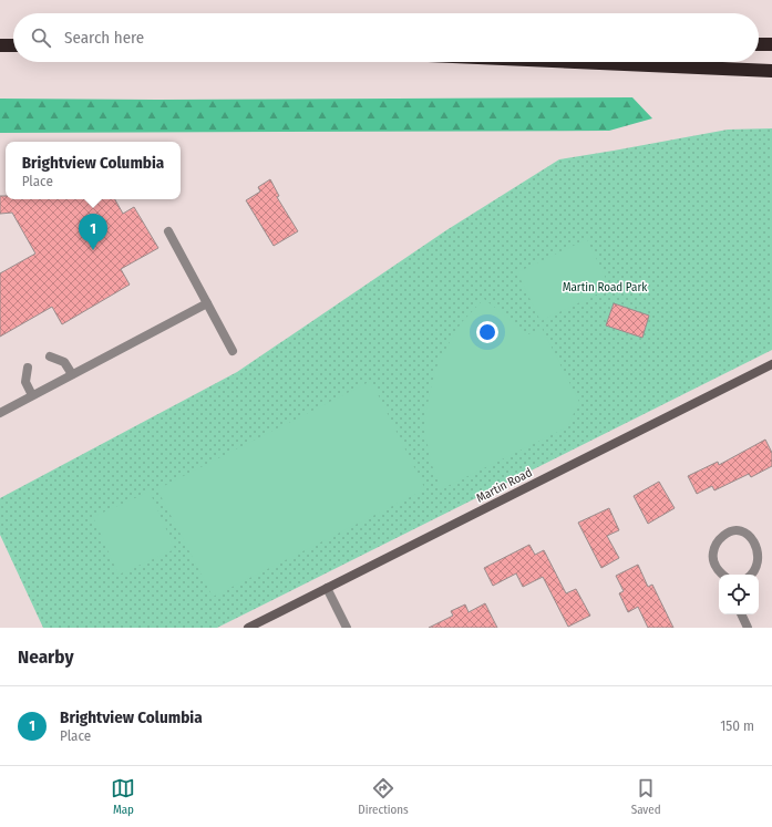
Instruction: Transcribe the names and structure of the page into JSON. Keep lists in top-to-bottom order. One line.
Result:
{"streets":{"street":["Martin Road"]},"parks":["Martin Road Park"],"page":{"search":"Search here","popup":["Brightview Columbia","Place"],"pins":"1","heading":"Nearby","list":[{"mark":"1","name":"Brightview Columbia","note":"Place","value":"150 m"}],"nav":["Map","Directions","Saved"]}}
